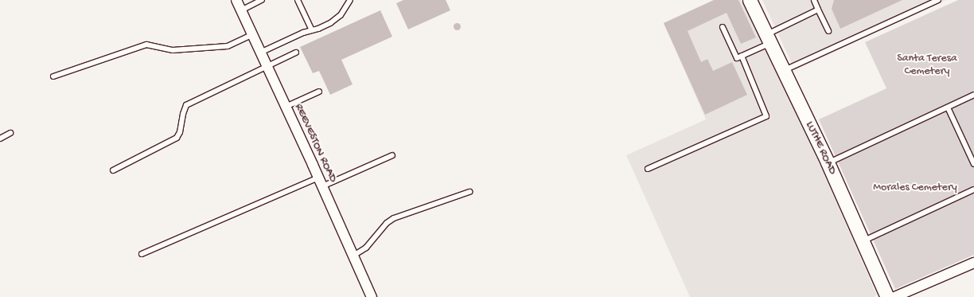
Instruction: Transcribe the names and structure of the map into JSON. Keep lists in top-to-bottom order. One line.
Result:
{"streets":{"street":["REEVESTON ROAD","LUTHE ROAD"]},"parks":["Santa Teresa Cemetery","Morales Cemetery"]}
